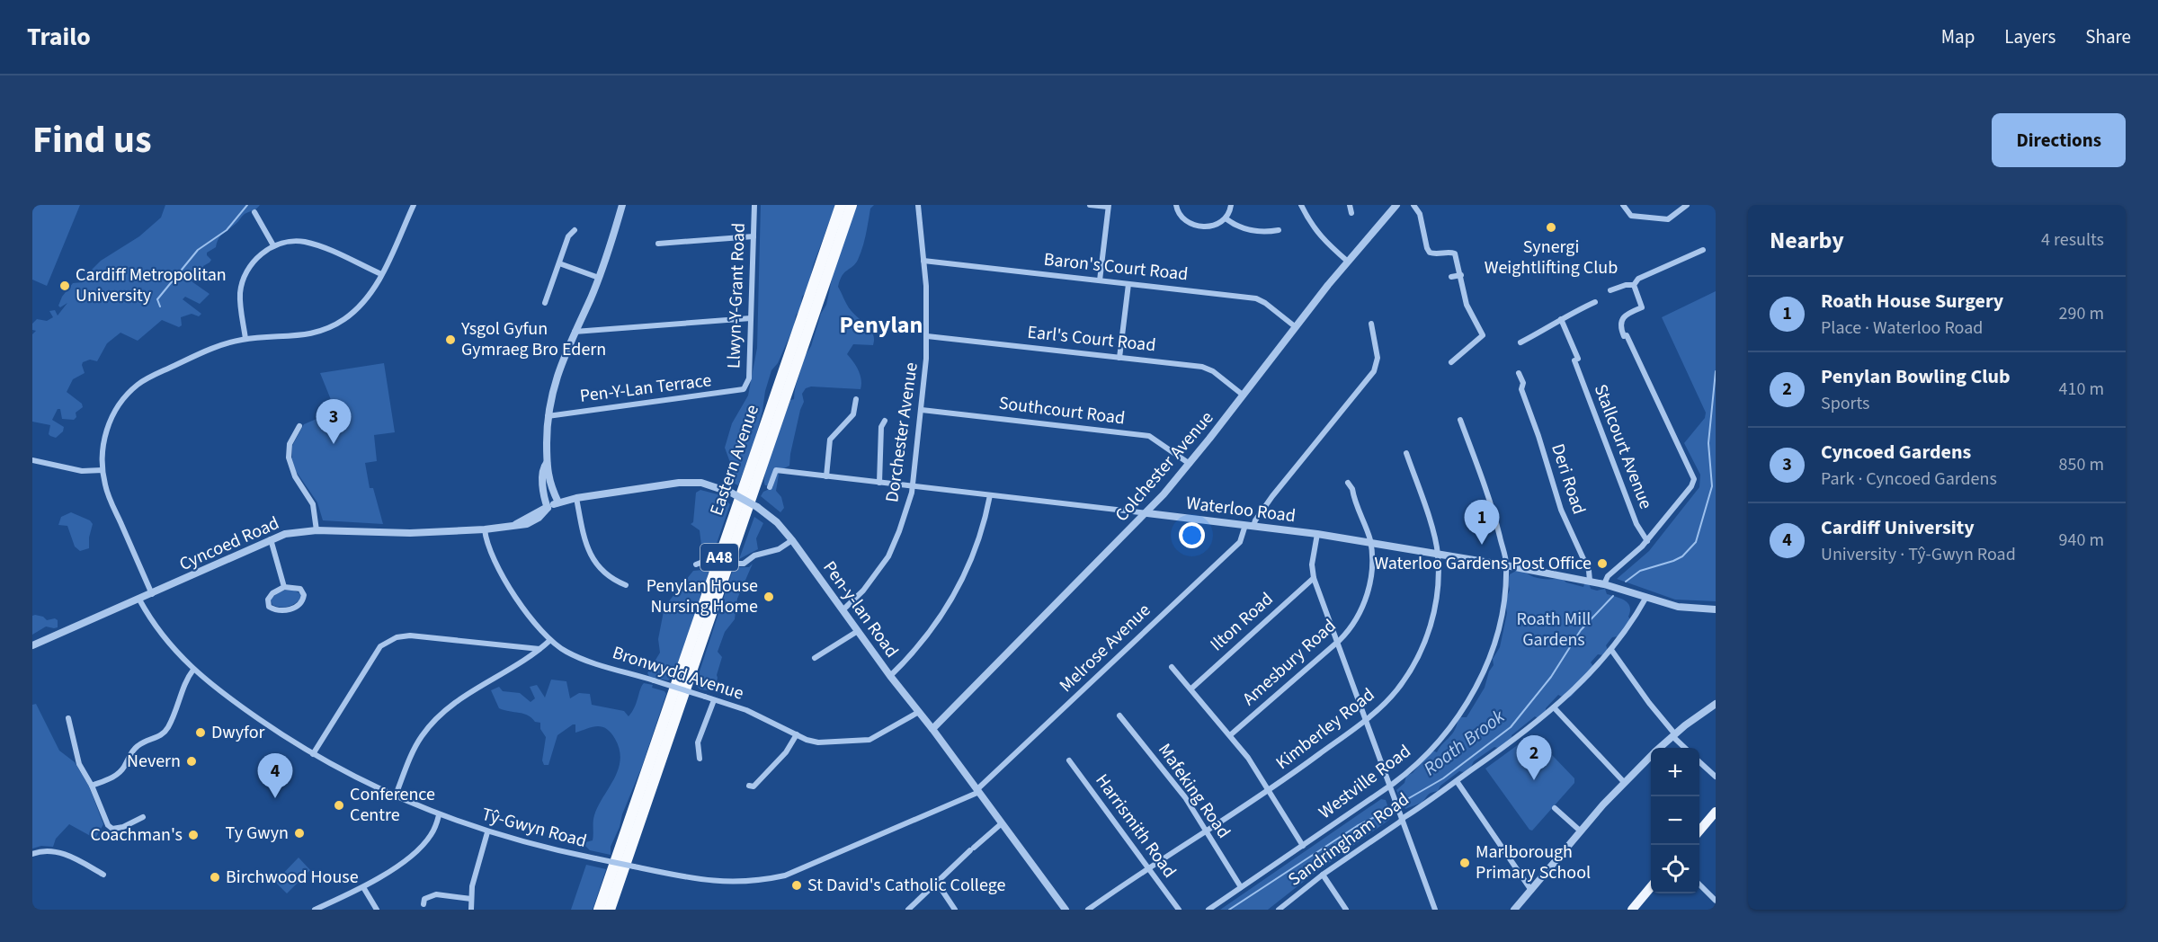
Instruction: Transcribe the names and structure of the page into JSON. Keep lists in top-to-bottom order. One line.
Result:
{"streets":{"highway":["Eastern Avenue","A48"],"street":["Baron's Court Road","Llwyn-Y-Grant Road","Earl's Court Road","Pen-Y-Lan Terrace","Southcourt Road","Dorchester Avenue","Stallcourt Avenue","Colchester Avenue","Deri Road","Waterloo Road","Cyncoed Road","Pen-y-lan Road","Ilton Road","Melrose Avenue","Amesbury Road","Bronwydd Avenue","Kimberley Road","Westville Road","Mafeking Road","Harrismith Road","Tŷ-Gwyn Road","Sandringham Road"]},"crossings":[["Baron's Court Road","Dorchester Avenue"],["Baron's Court Road","Colchester Avenue"],["Llwyn-Y-Grant Road","Pen-Y-Lan Terrace"],["Earl's Court Road","Dorchester Avenue"],["Earl's Court Road","Colchester Avenue"],["Southcourt Road","Dorchester Avenue"],["Southcourt Road","Colchester Avenue"],["Dorchester Avenue","Waterloo Road"],["Dorchester Avenue","Pen-y-lan Road"],["Colchester Avenue","Waterloo Road"],["Colchester Avenue","Pen-y-lan Road"],["Deri Road","Waterloo Road"],["Waterloo Road","Melrose Avenue"],["Waterloo Road","Amesbury Road"],["Waterloo Road","Kimberley Road"],["Waterloo Road","Westville Road"],["Waterloo Road","Sandringham Road"],["Cyncoed Road","Pen-y-lan Road"],["Cyncoed Road","Bronwydd Avenue"],["Cyncoed Road","Tŷ-Gwyn Road"],["Pen-y-lan Road","Melrose Avenue"],["Pen-y-lan Road","Bronwydd Avenue"],["Pen-y-lan Road","Tŷ-Gwyn Road"],["Melrose Avenue","Tŷ-Gwyn Road"],["Kimberley Road","Mafeking Road"],["Kimberley Road","Harrismith Road"],["Westville Road","Mafeking Road"]],"districts":["Penylan"],"water":["Roath Brook"],"parks":["Roath Mill Gardens"],"places":["Synergi Weightlifting Club","Cardiff Metropolitan University","Ysgol Gyfun Gymraeg Bro Edern","Waterloo Gardens Post Office","Penylan House Nursing Home","Dwyfor","Nevern","Conference Centre","Ty Gwyn","Coachman's","Marlborough Primary School","Birchwood House","St David's Catholic College"],"page":{"header":"Trailo","nav":["Map","Layers","Share"],"title":"Find us","buttons":"Directions","heading":["Nearby","4 results"],"list":[{"mark":"1","name":"Roath House Surgery","note":"Place · Waterloo Road","value":"290 m"},{"mark":"2","name":"Penylan Bowling Club","note":"Sports","value":"410 m"},{"mark":"3","name":"Cyncoed Gardens","note":"Park · Cyncoed Gardens","value":"850 m"},{"mark":"4","name":"Cardiff University","note":"University · Tŷ-Gwyn Road","value":"940 m"}],"pins":["3","1","2","4"],"map_buttons":["+","−"]}}
